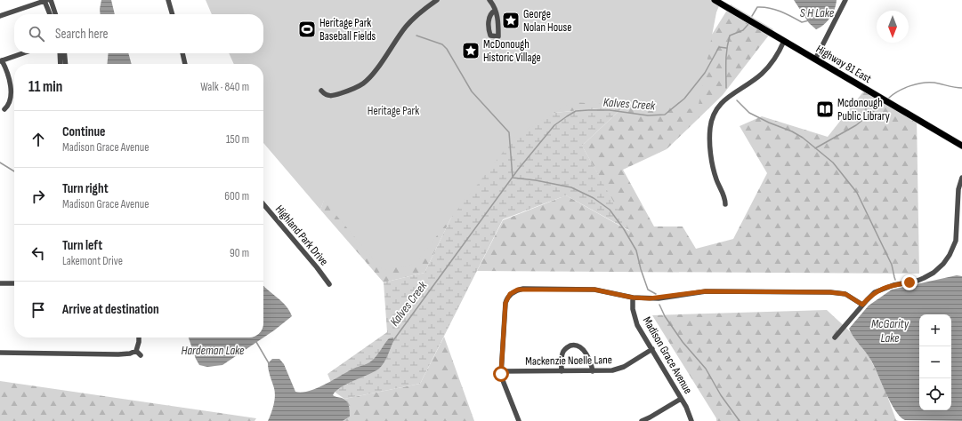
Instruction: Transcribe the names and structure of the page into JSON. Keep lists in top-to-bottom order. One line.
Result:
{"streets":{"main road":["Highway 81 East"],"street":["Highland Park Drive","Madison Grace Avenue","Mackenzie Noelle Lane"]},"crossings":[["Madison Grace Avenue","Mackenzie Noelle Lane"]],"water":["S H Lake","Kalves Creek","McGarity Lake","Hardeman Lake"],"parks":["Heritage Park"],"places":{"place":["George Nolan House","McDonough Historic Village"],"sports":["Heritage Park Baseball Fields"],"library":["Mcdonough Public Library"]},"north":"bottom","page":{"search":"Search here","heading":["11 min","Walk · 840 m"],"list":[["Continue","Madison Grace Avenue","150 m"],["Turn right","Madison Grace Avenue","600 m"],["Turn left","Lakemont Drive","90 m"],"Arrive at destination"],"map_buttons":["+","−"]}}
